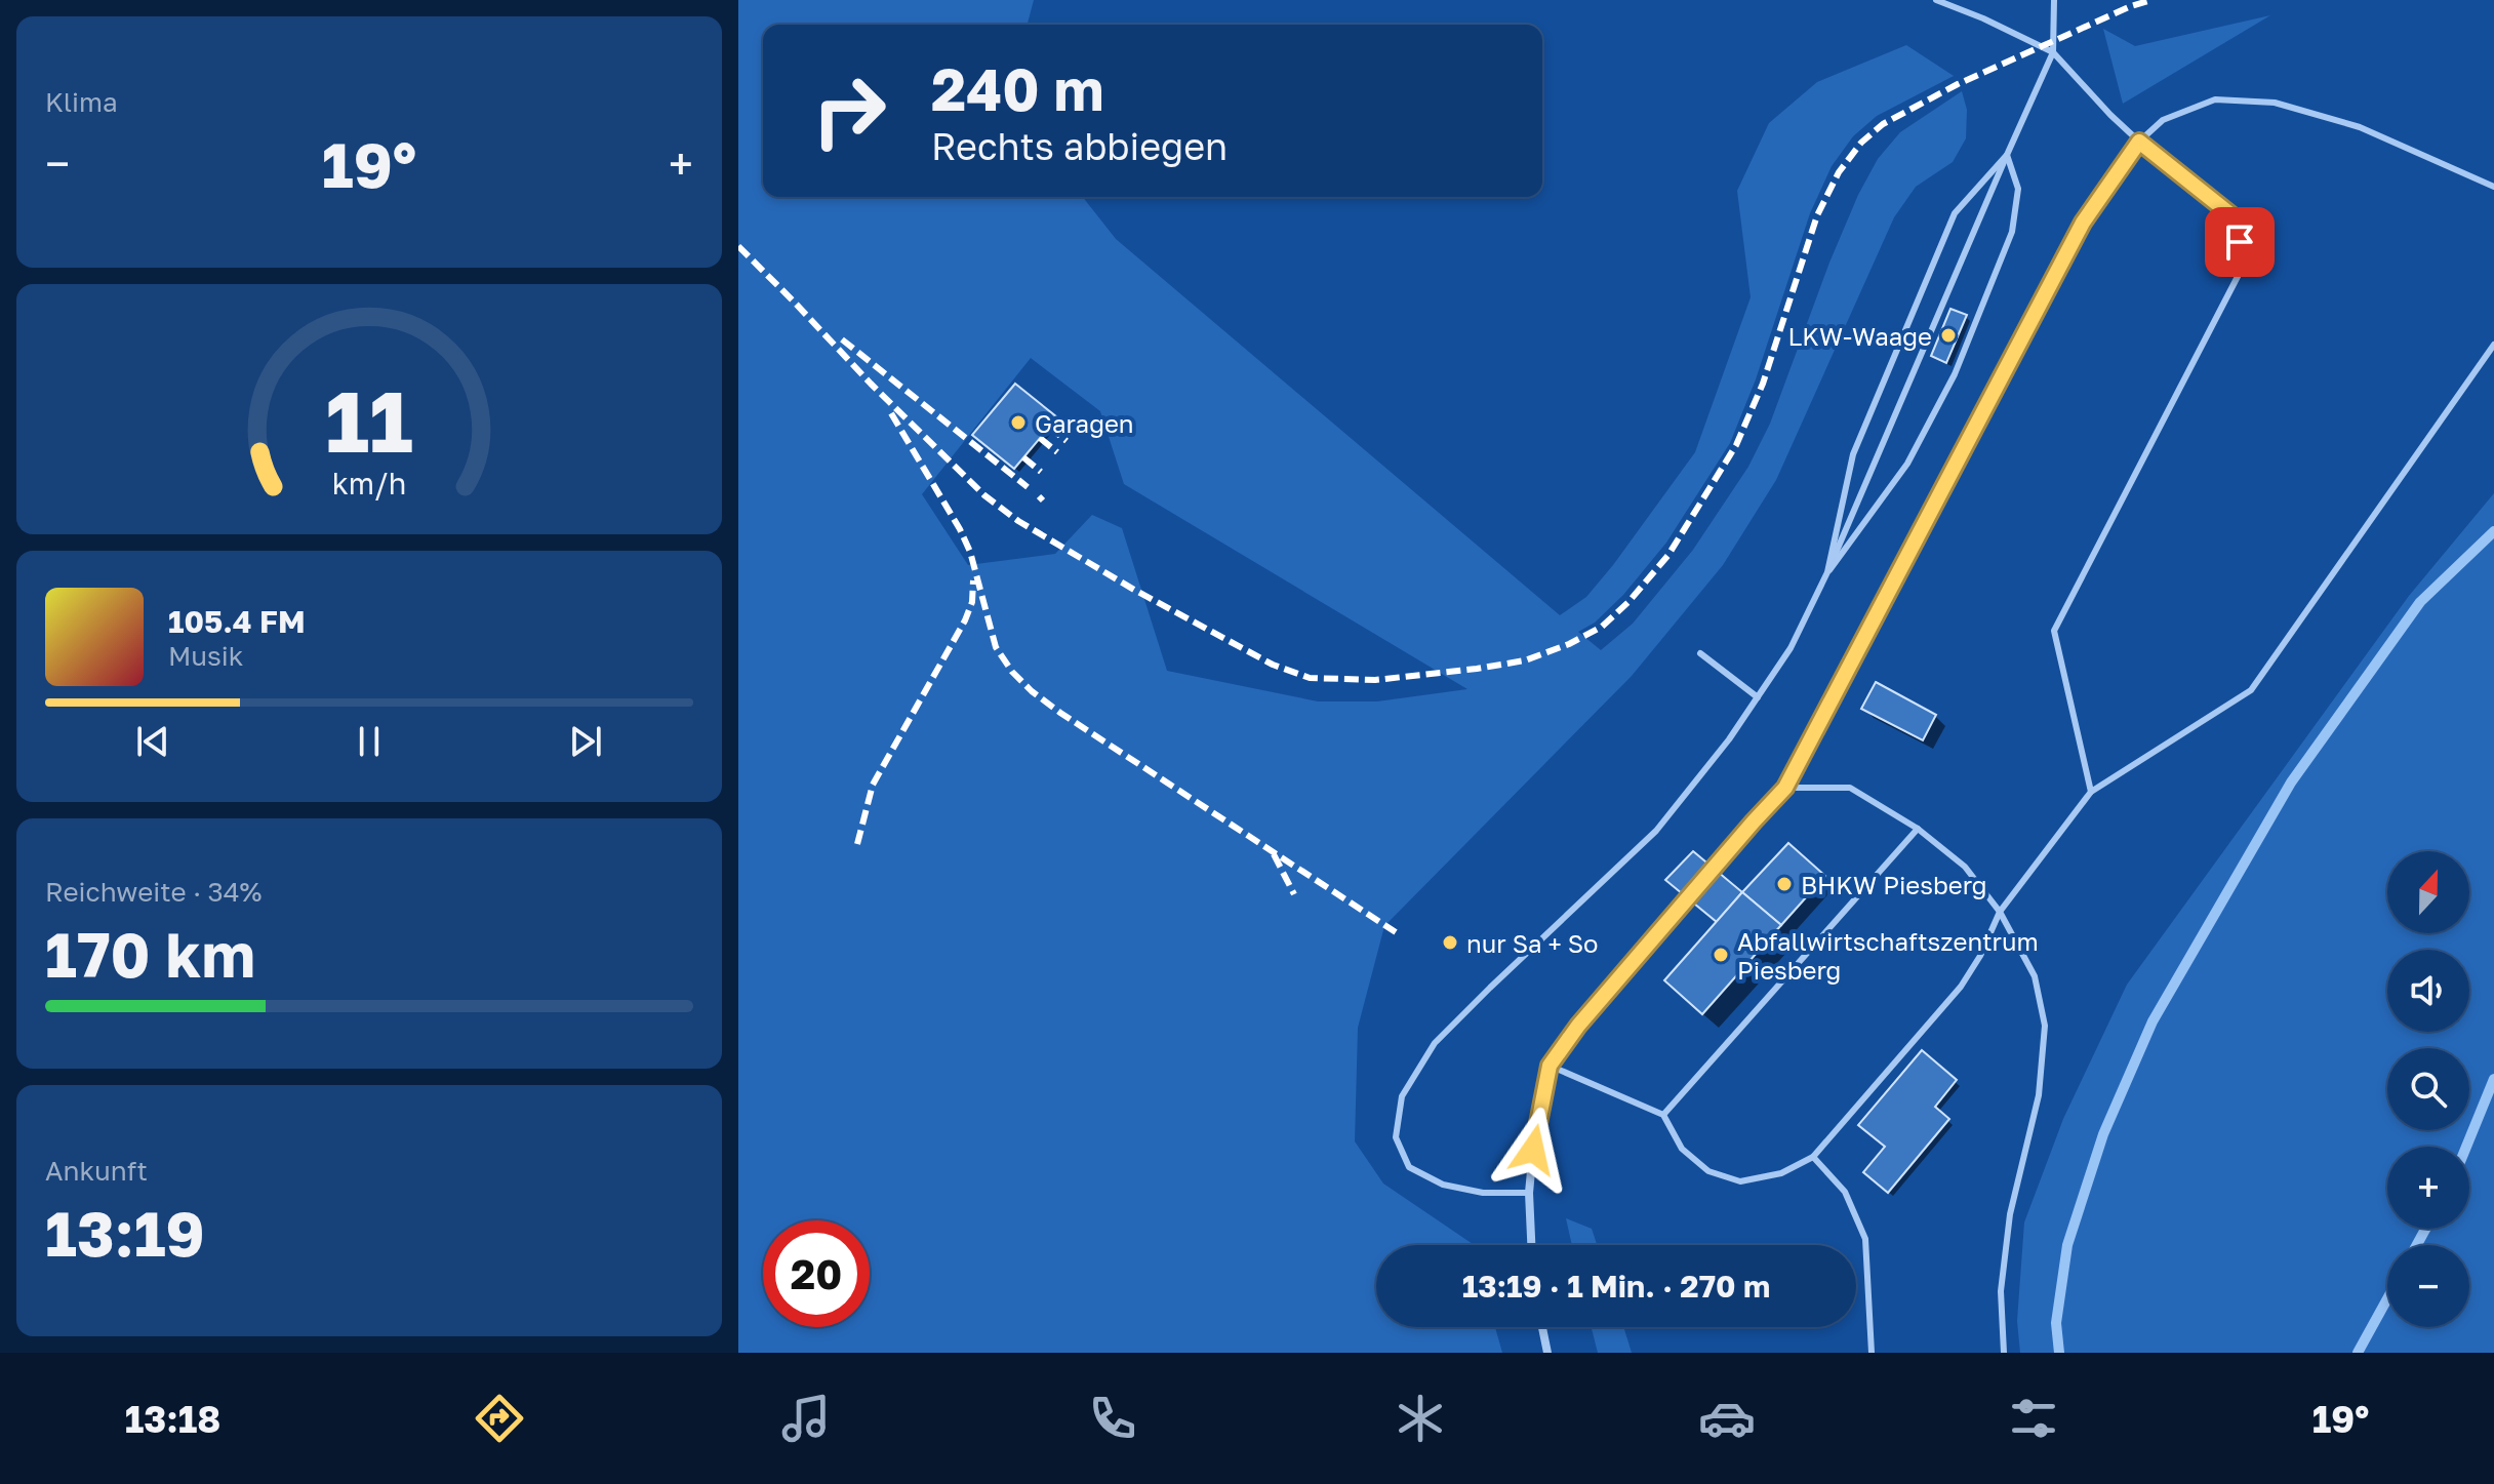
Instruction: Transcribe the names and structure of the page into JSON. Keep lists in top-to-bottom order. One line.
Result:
{"places":["LKW-Waage","Garagen","BHKW Piesberg","nur Sa + So","Abfallwirtschaftszentrum Piesberg"],"north":"top","page":{"tile":["Klima",["Reichweite · 34%","170 km"],["Ankunft","13:19"]],"turn":["240 m","Rechts abbiegen"],"heat":["−","19°","+"],"song":["105.4 FM","Musik"],"map_buttons":["+","−"],"limit":"20","trip":"13:19 · 1 Min. · 270 m","tabs":["13:18","19°"],"gauge":["11","km/h"]}}
